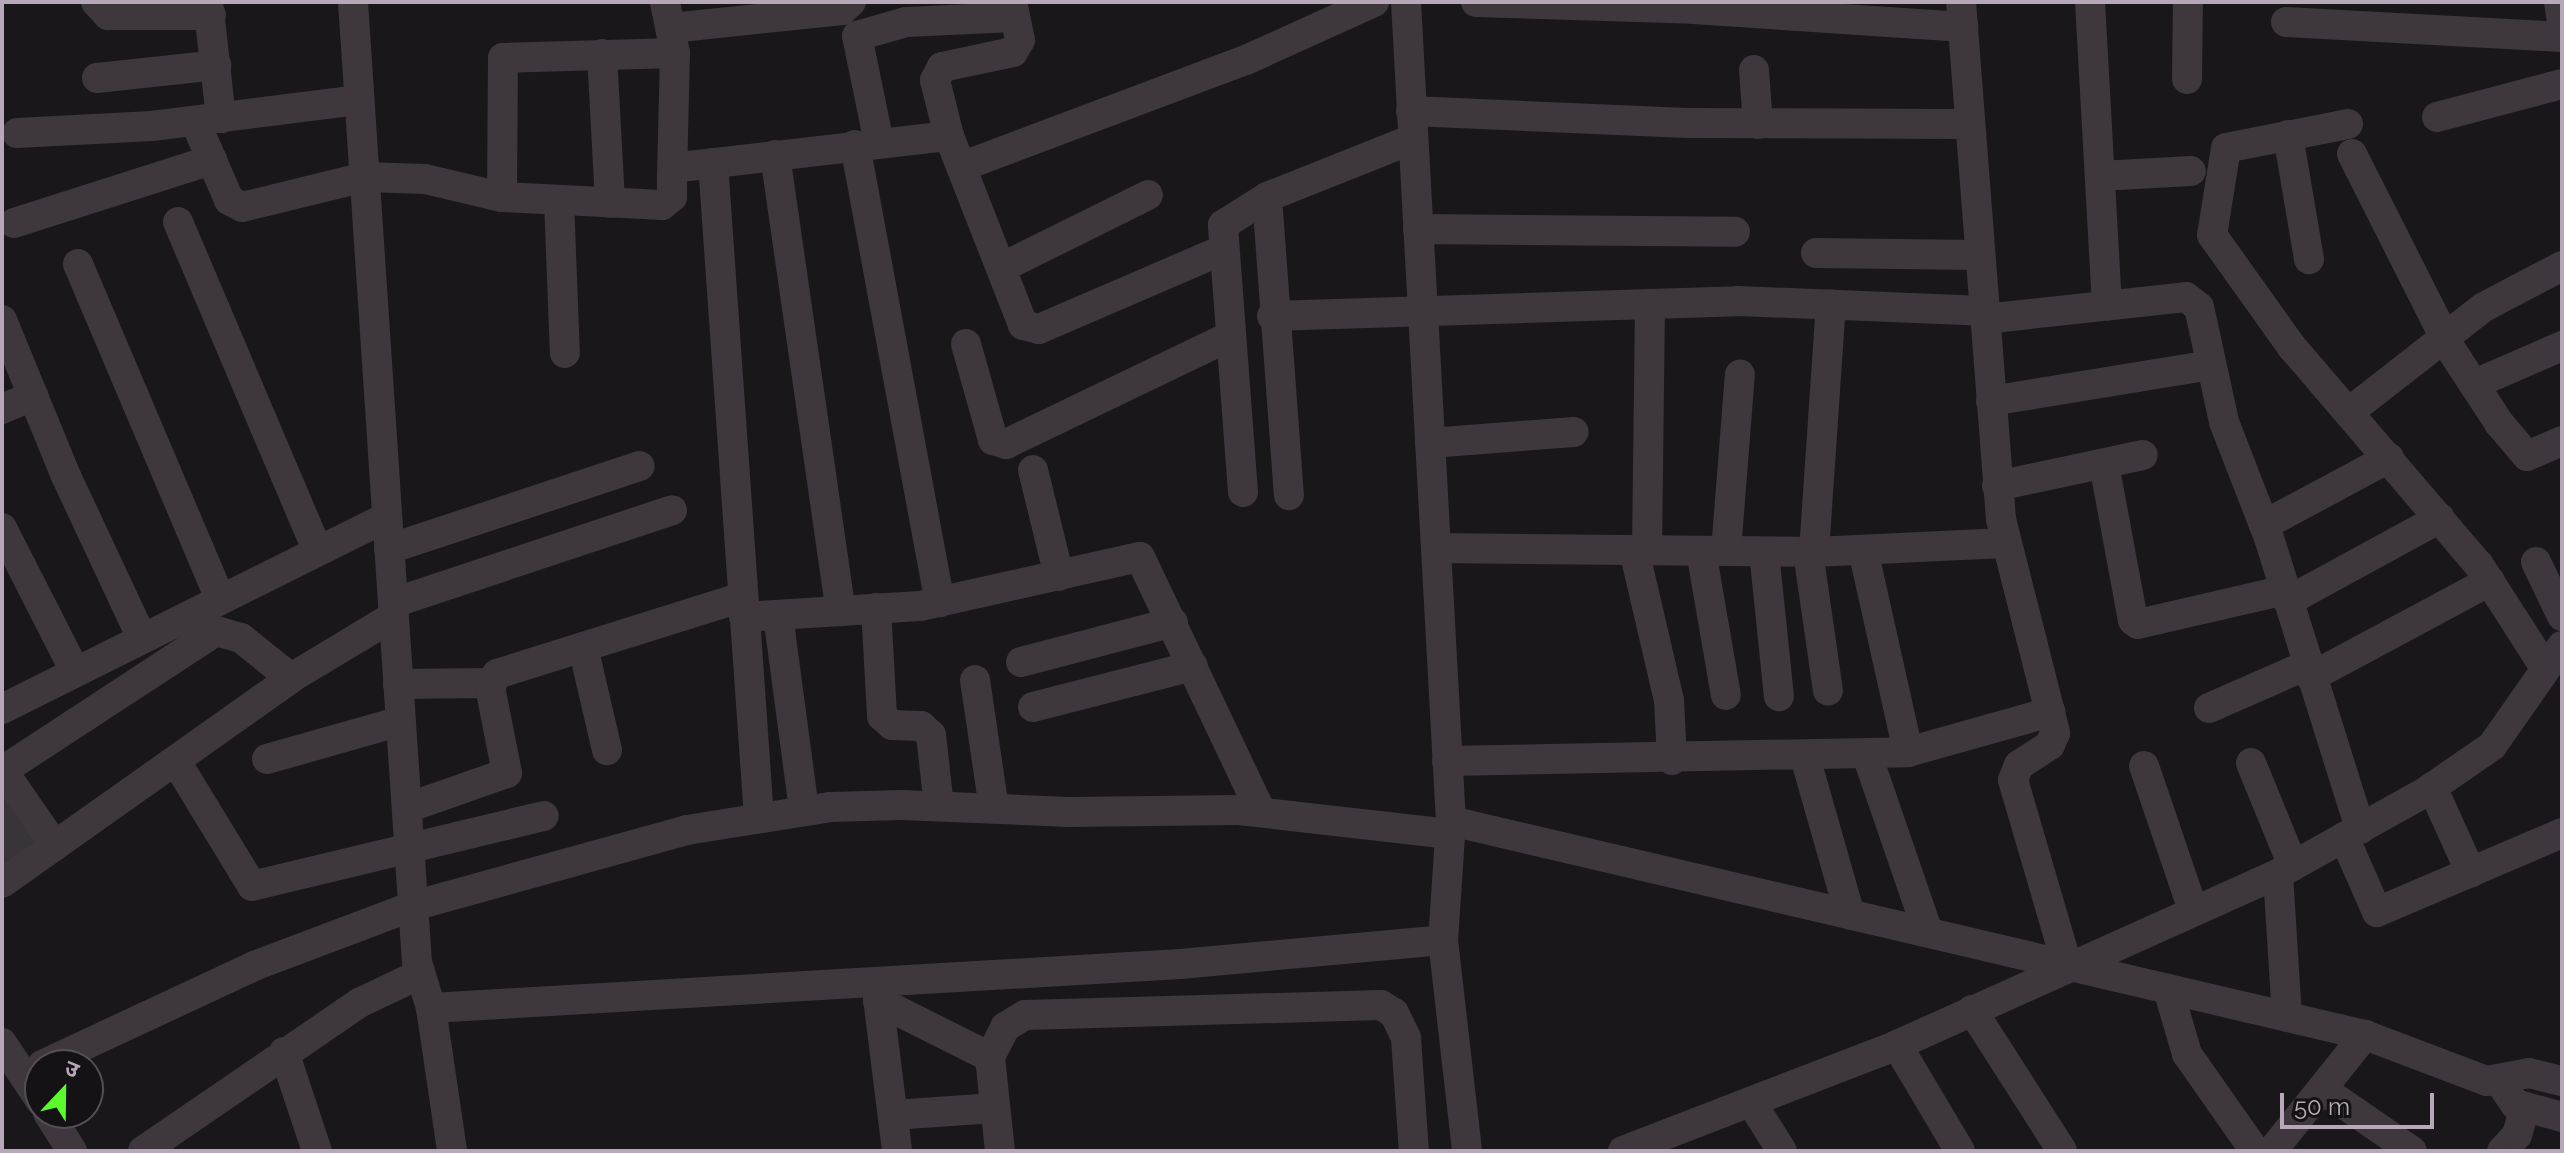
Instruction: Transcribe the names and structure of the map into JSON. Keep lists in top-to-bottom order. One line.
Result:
{"scale_bar":"50 m","north":"top"}
